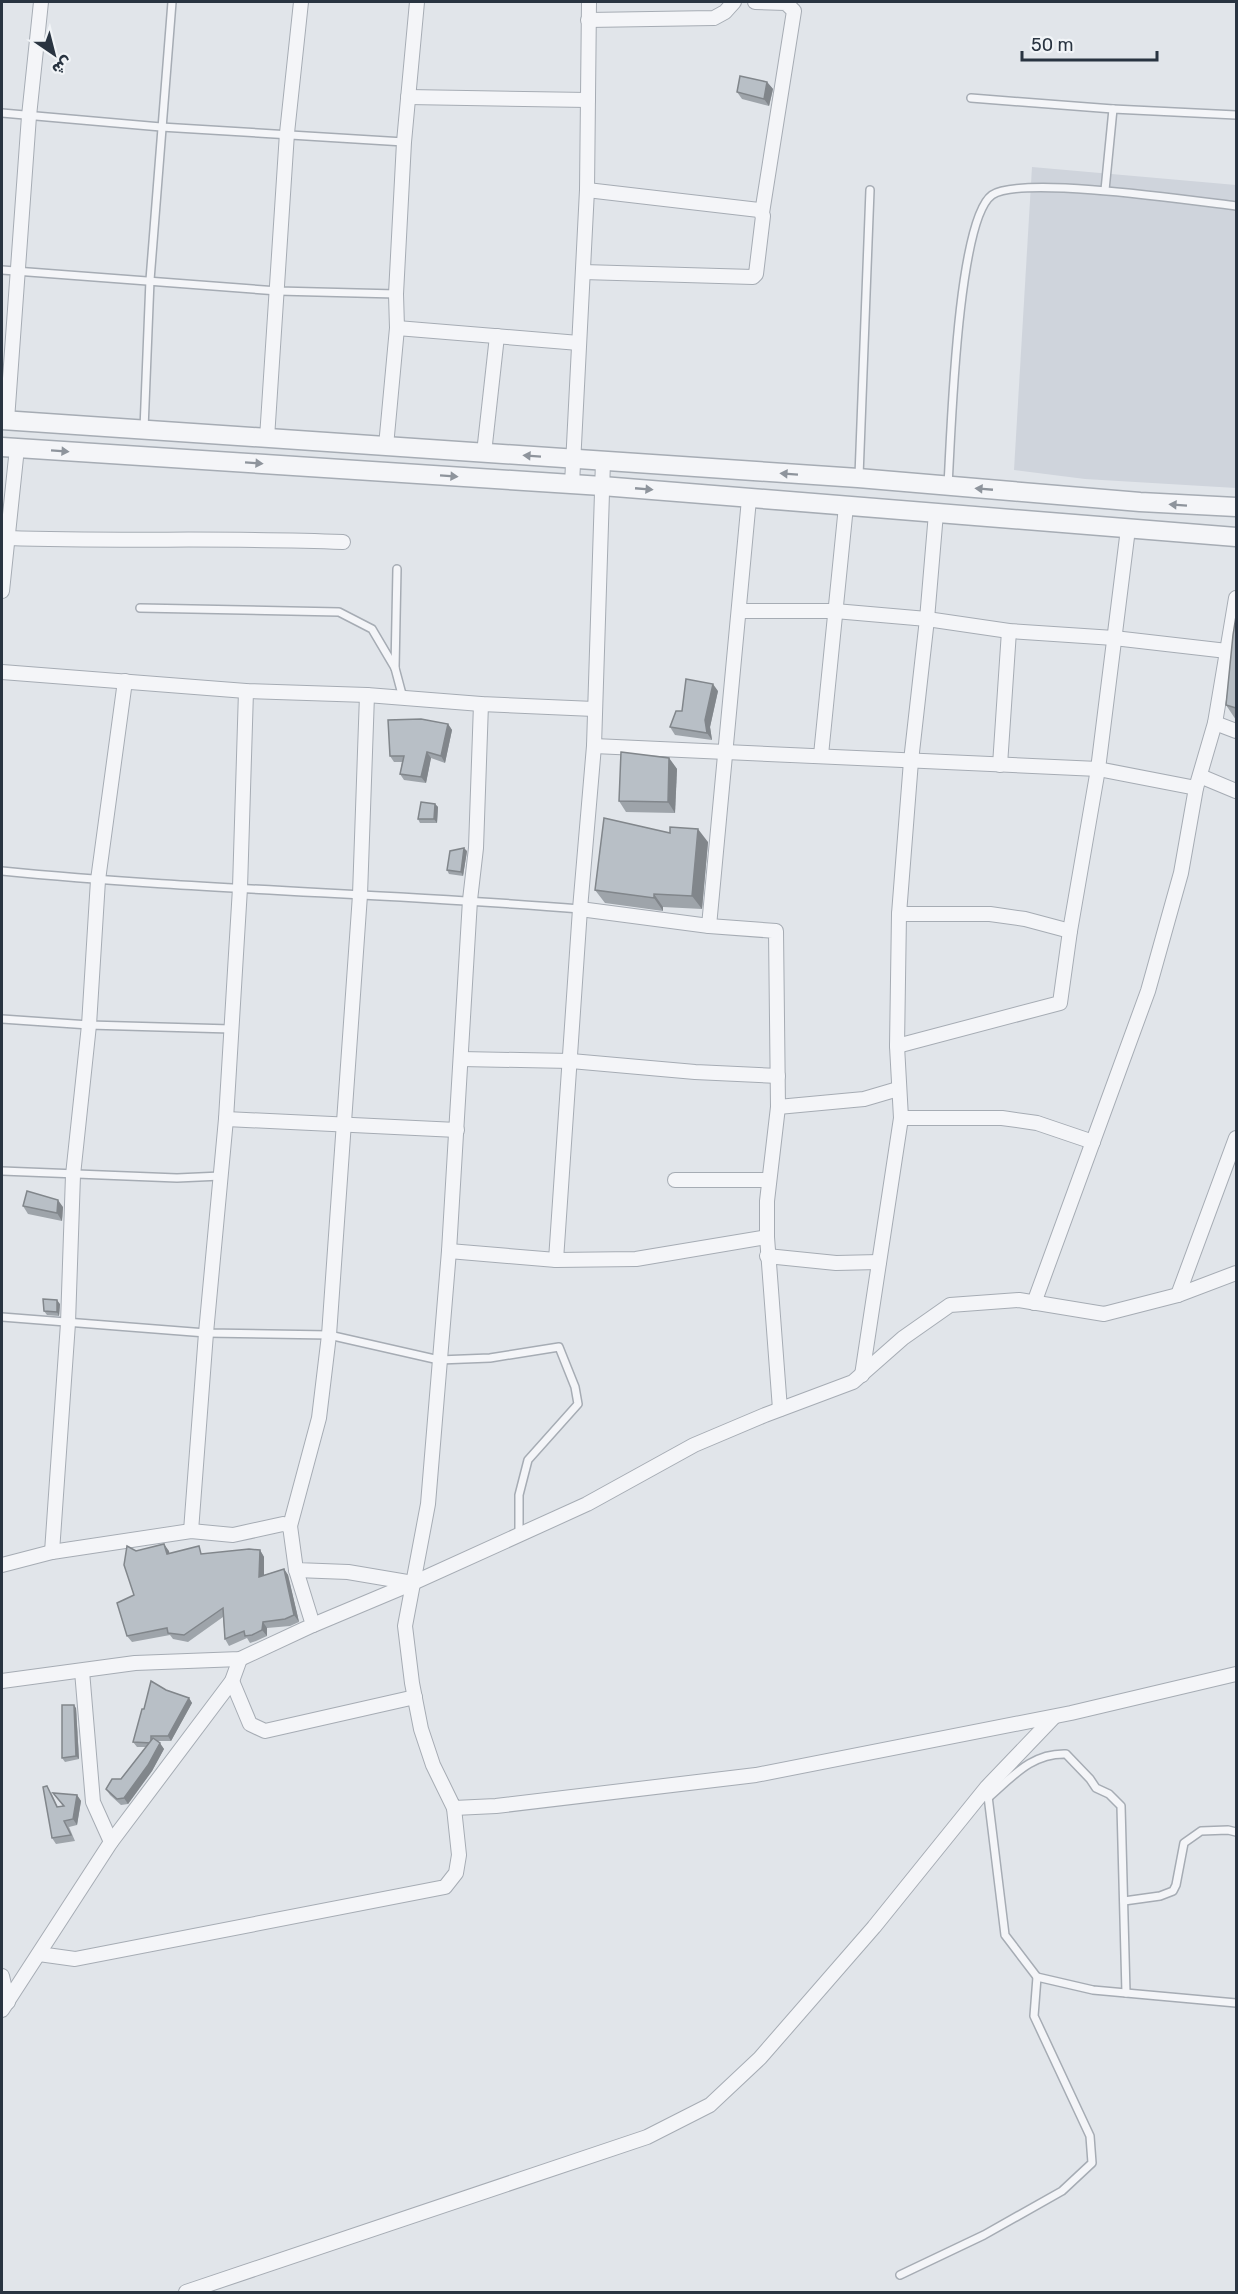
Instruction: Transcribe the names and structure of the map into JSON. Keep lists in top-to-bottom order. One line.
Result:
{"scale_bar":"50 m","north":"bottom right"}
